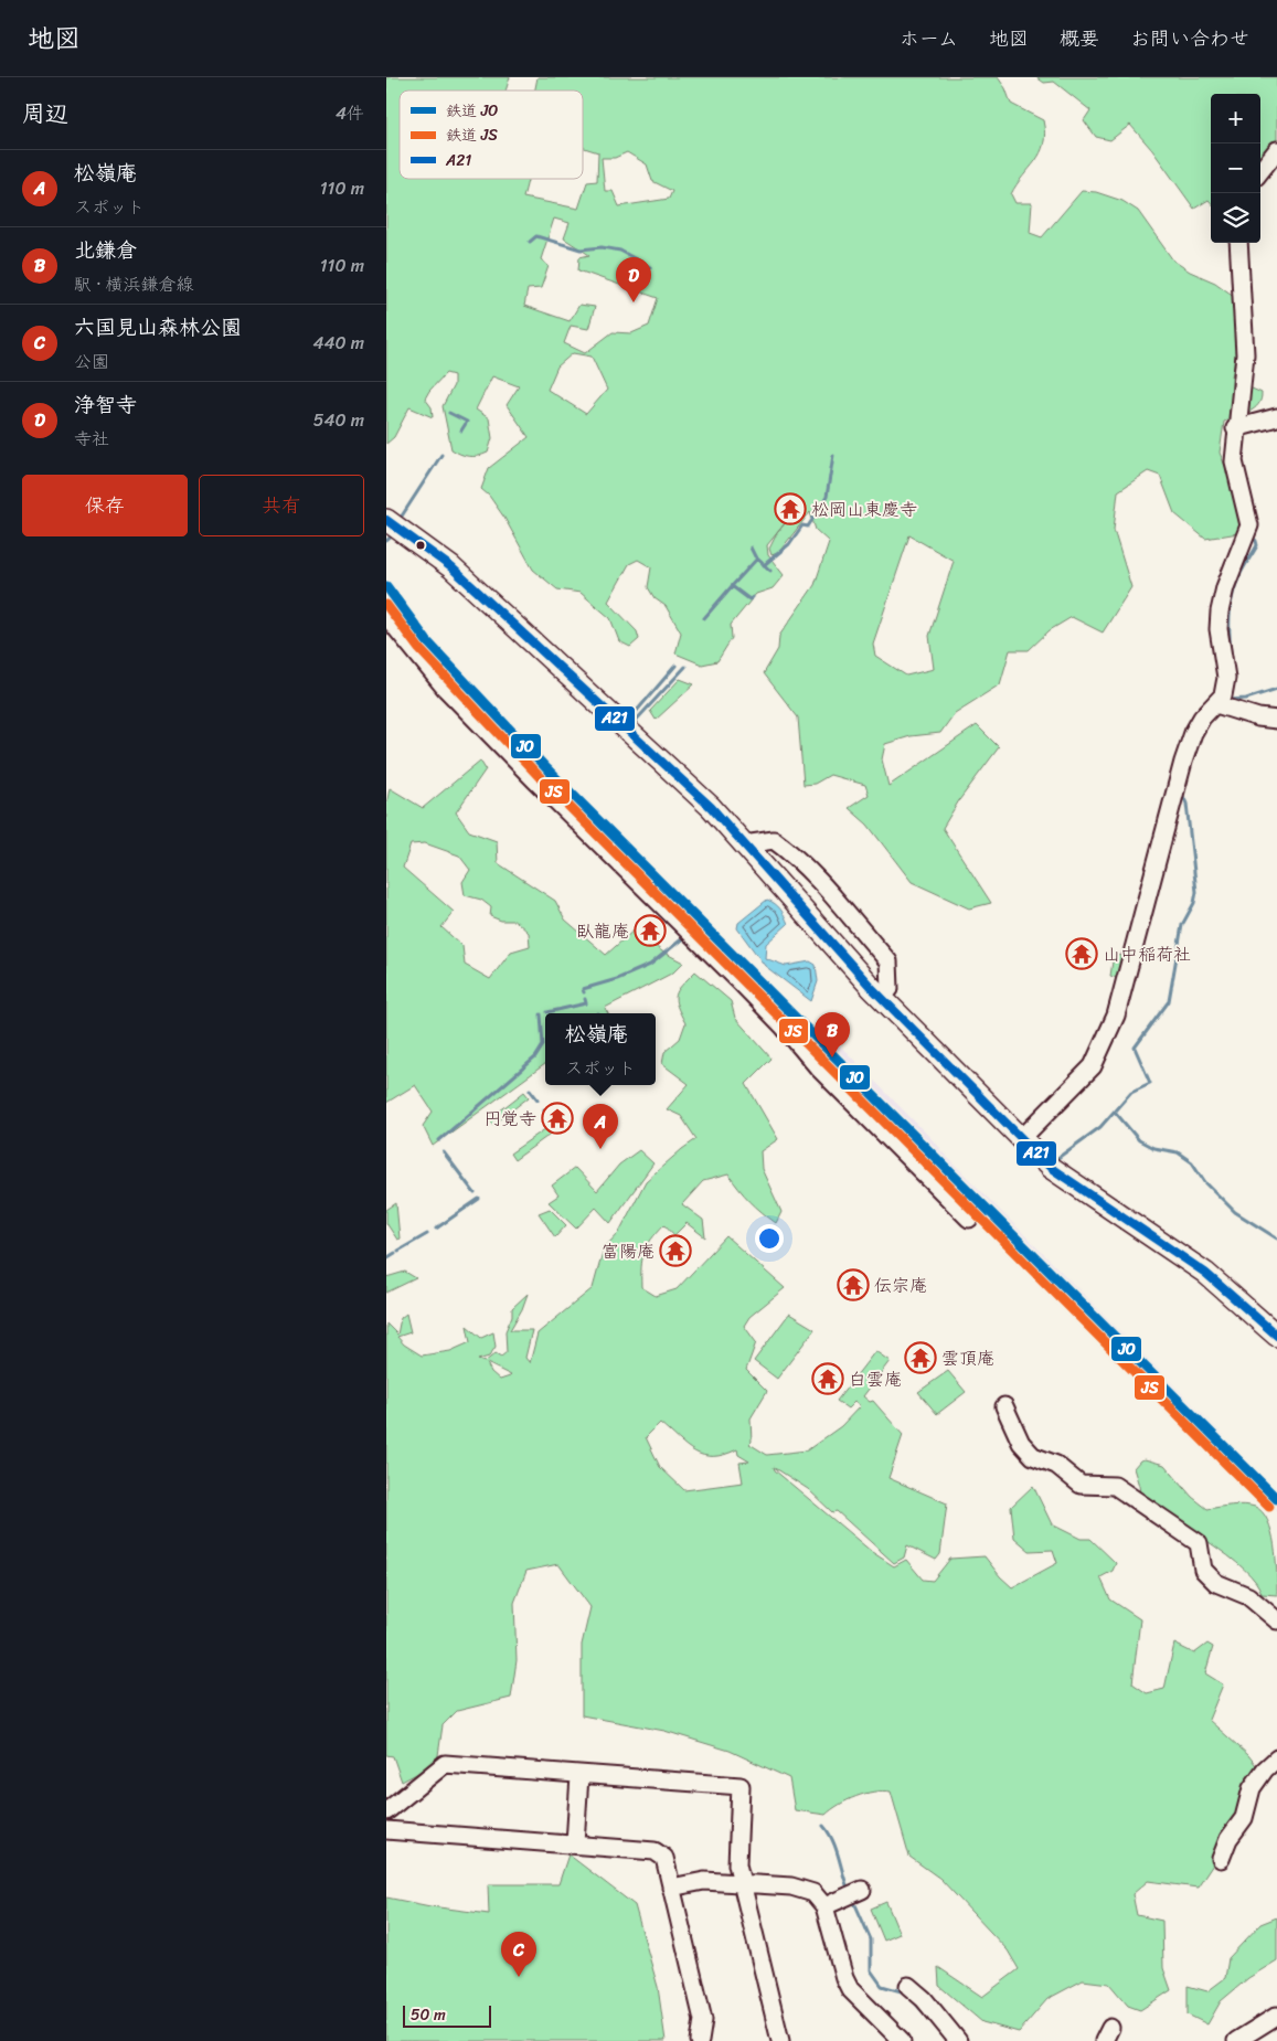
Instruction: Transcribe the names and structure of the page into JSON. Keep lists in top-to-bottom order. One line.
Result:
{"places":{"temple":["松岡山東慶寺","臥龍庵","山中稲荷社","円覚寺","富陽庵","伝宗庵","雲頂庵","白雲庵"]},"lines":["transit line A21","rail line JO","rail line JS"],"legend":["鉄道 JO","鉄道 JS","A21"],"scale_bar":"50 m","page":{"header":"地図","nav":["ホーム","地図","概要","お問い合わせ"],"heading":["周辺","4件"],"map_buttons":["+","−"],"list":[{"mark":"A","name":"松嶺庵","note":"スポット","value":"110 m"},{"mark":"B","name":"北鎌倉","note":"駅 · 横浜鎌倉線","value":"110 m"},{"mark":"C","name":"六国見山森林公園","note":"公園","value":"440 m"},{"mark":"D","name":"浄智寺","note":"寺社","value":"540 m"}],"pins":["D","B","A","C"],"buttons":["保存","共有"],"popup":["松嶺庵","スポット"],"scale":"50 m"}}
